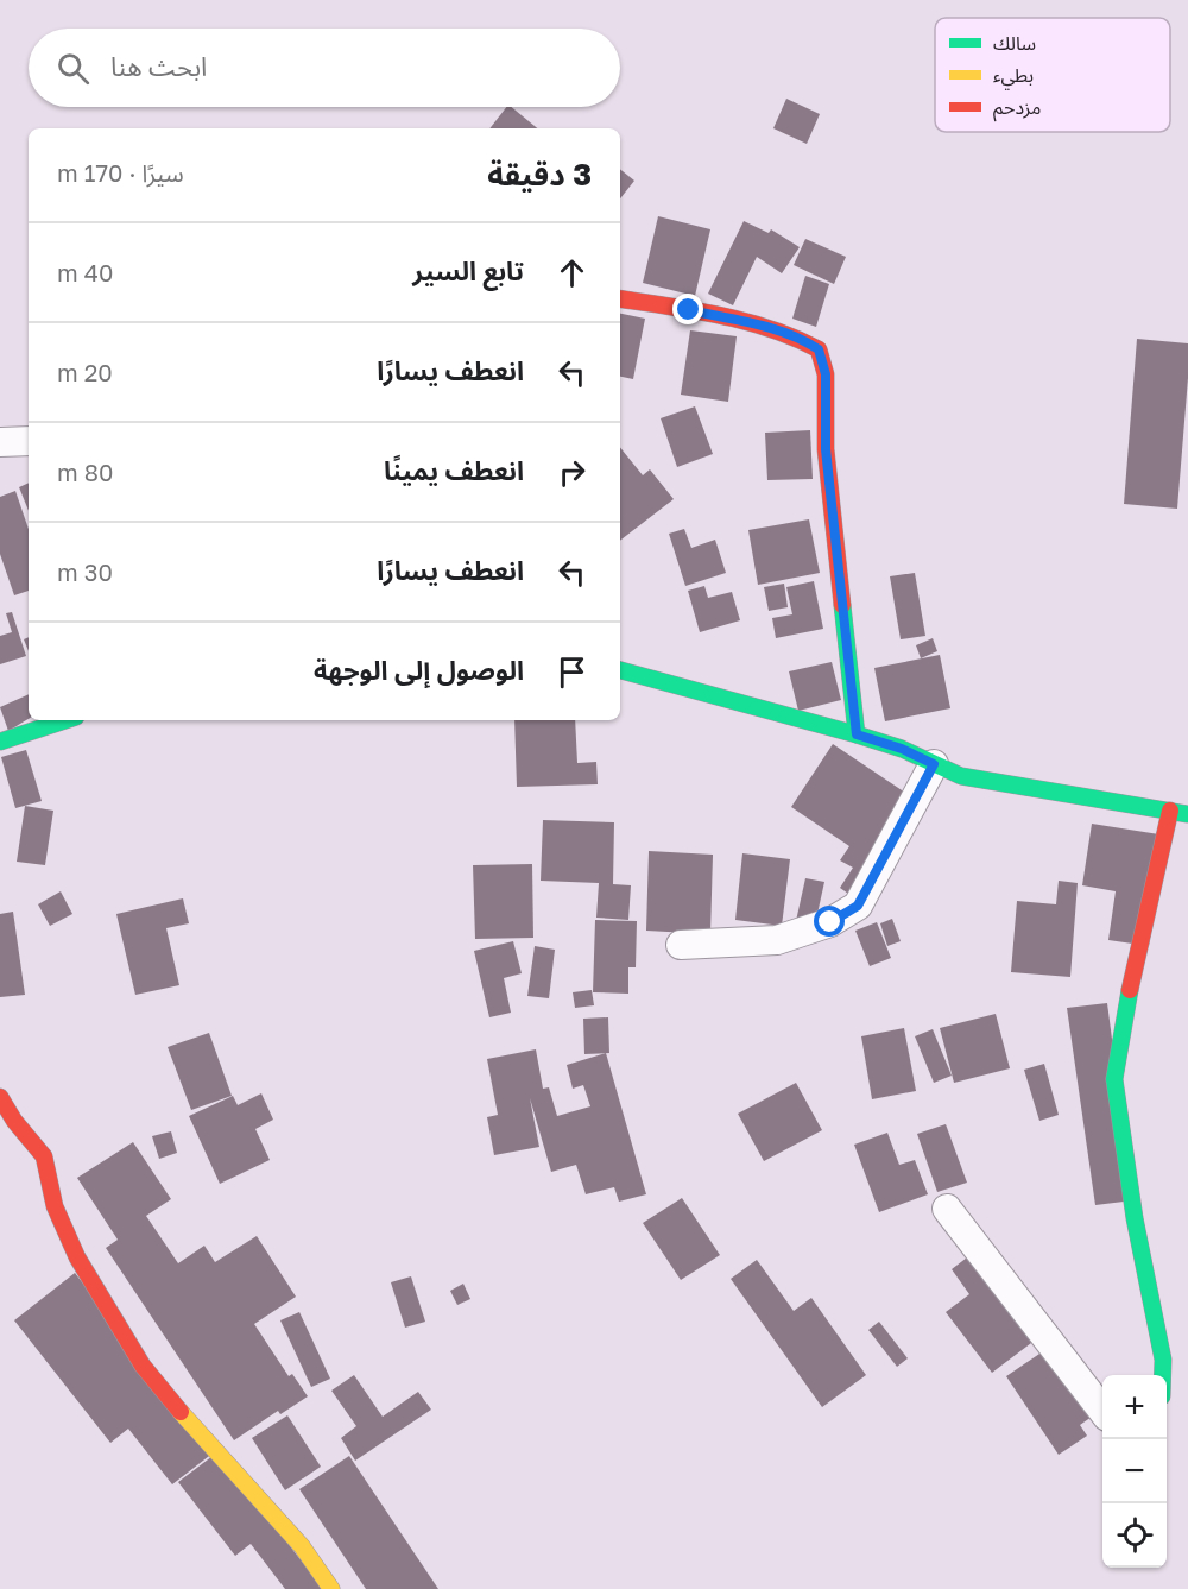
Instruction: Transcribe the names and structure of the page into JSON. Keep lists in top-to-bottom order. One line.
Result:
{"legend":["سالك","بطيء","مزدحم"],"page":{"search":"ابحث هنا","heading":["3 دقيقة","سيرًا · 170 m"],"list":[["تابع السير","40 m"],["انعطف يسارًا","20 m"],["انعطف يمينًا","80 m"],["انعطف يسارًا","30 m"],"الوصول إلى الوجهة"],"map_buttons":["+","−"]}}
